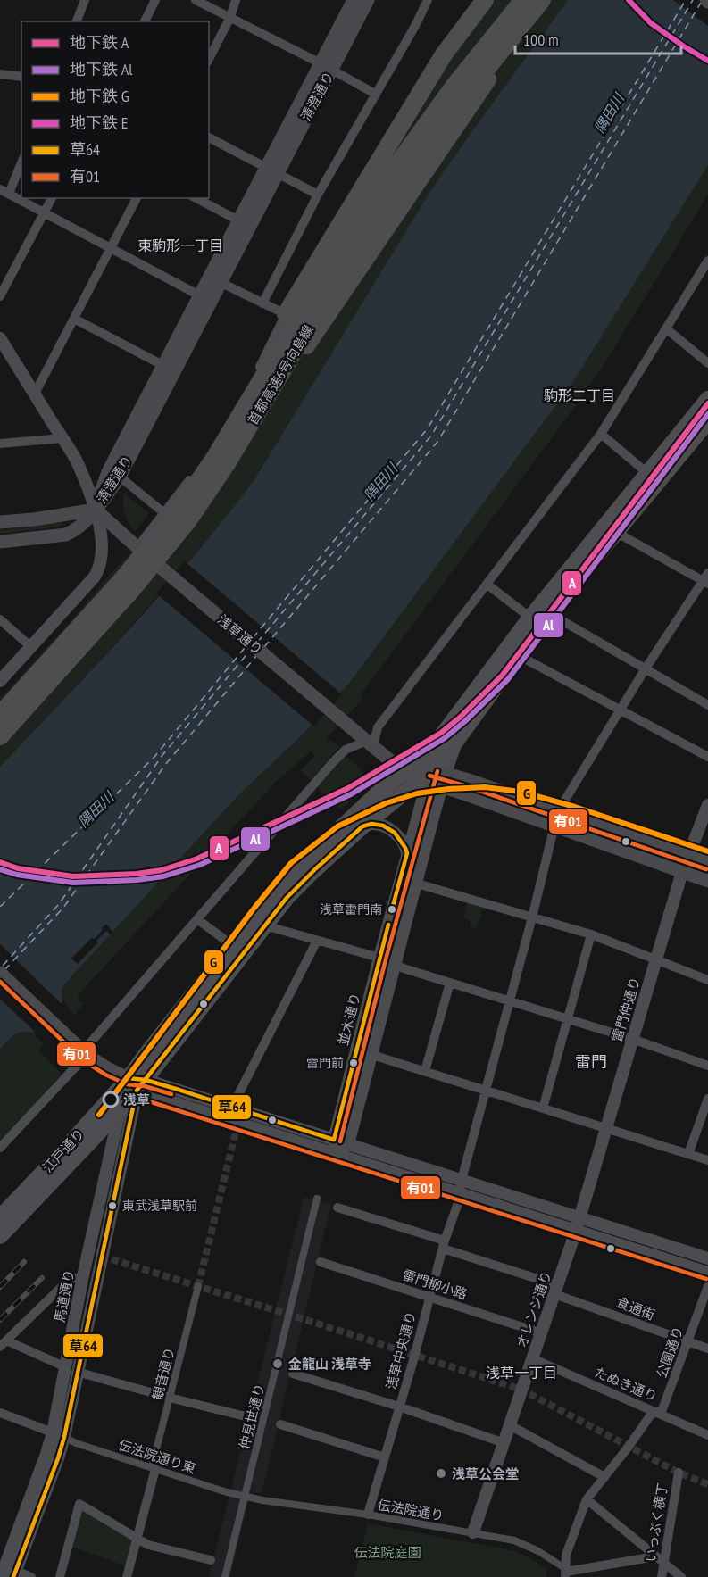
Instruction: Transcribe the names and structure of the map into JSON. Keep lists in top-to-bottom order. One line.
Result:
{"streets":{"highway":["首都高速6号向島線","江戸通り"],"main road":["清澄通り","浅草通り"],"street":["雷門仲通り","並木通り","雷門柳小路","馬道通り","食通街","オレンジ通り","浅草中央通り","公園通り","観音通り","たぬき通り","仲見世通り","伝法院通り東","伝法院通り","いっぷく横丁"]},"crossings":[["清澄通り","浅草通り"],["浅草通り","雷門仲通り"],["浅草通り","並木通り"],["浅草通り","江戸通り"],["浅草通り","浅草中央通り"],["雷門仲通り","オレンジ通り"],["並木通り","江戸通り"],["江戸通り","馬道通り"],["雷門柳小路","オレンジ通り"],["雷門柳小路","浅草中央通り"],["馬道通り","伝法院通り東"],["食通街","オレンジ通り"],["食通街","浅草中央通り"],["食通街","公園通り"],["オレンジ通り","たぬき通り"],["オレンジ通り","伝法院通り"],["浅草中央通り","伝法院通り"],["公園通り","たぬき通り"],["公園通り","伝法院通り"],["観音通り","伝法院通り東"],["仲見世通り","伝法院通り東"],["仲見世通り","伝法院通り"],["伝法院通り東","伝法院通り"]],"districts":["東駒形一丁目","駒形二丁目","雷門","浅草一丁目"],"water":["隅田川"],"parks":["伝法院庭園"],"places":["浅草雷門南","雷門前","浅草","東武浅草駅前","金龍山 浅草寺","浅草公会堂"],"lines":["metro line E","metro line A","metro line Al","transit line 有01","metro line G","transit line 草64"],"legend":["地下鉄 A","地下鉄 Al","地下鉄 G","地下鉄 E","草64","有01"],"scale_bar":"100 m"}
